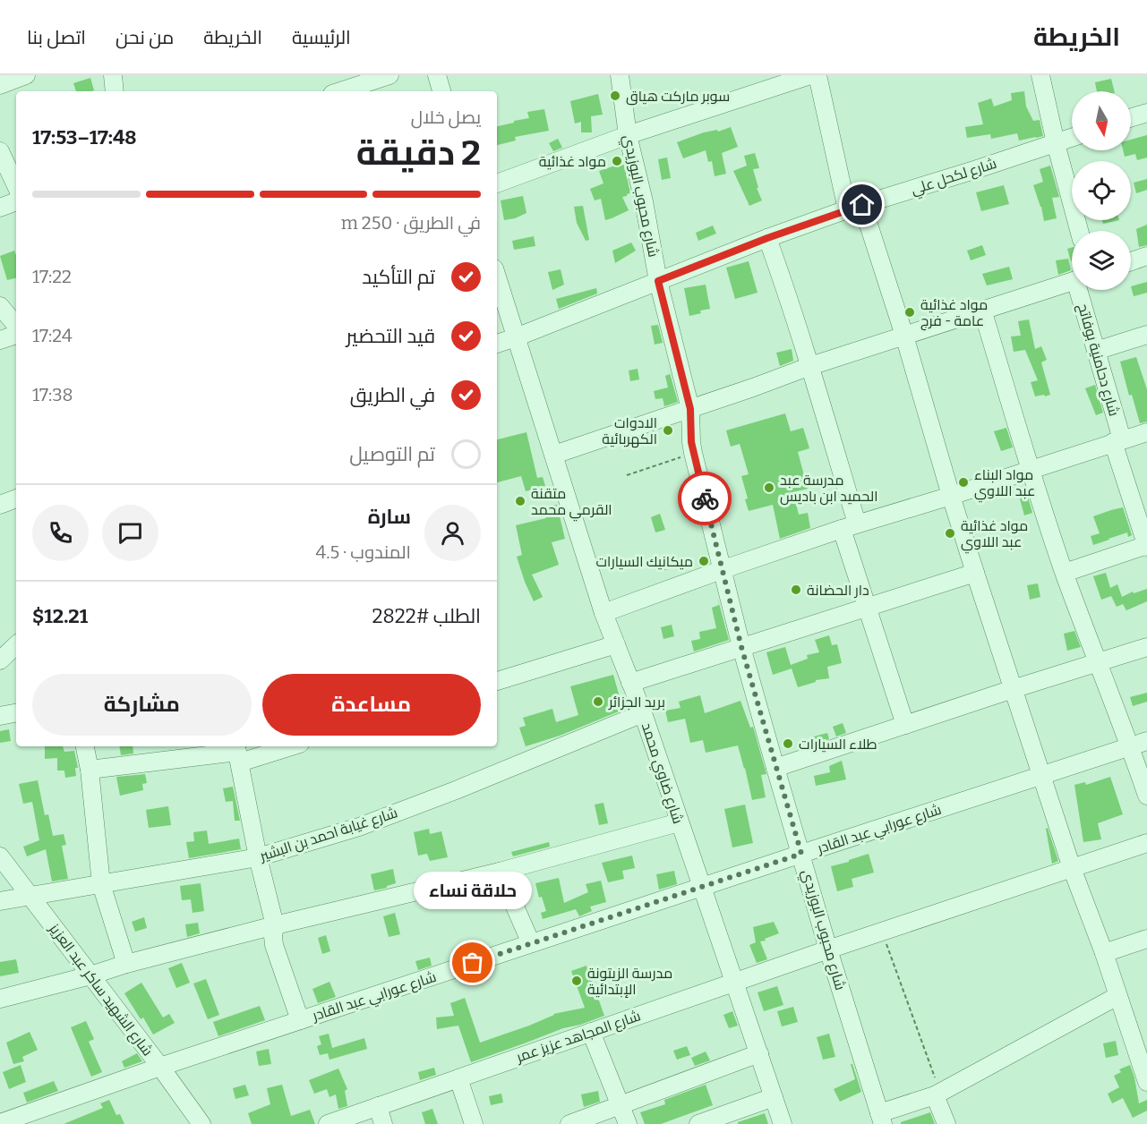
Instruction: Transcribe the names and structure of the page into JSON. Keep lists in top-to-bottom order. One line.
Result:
{"streets":{"street":["شارع لكحل علي","شارع محبوب البوزيدي","شارع دحامنية بوفاتح","شارع ضاوي محمد","شارع عورابي عبد القادر","شارع غيابة احمد بن البشير","شارع الشهيد ساكر عبد العزيز","شارع المجاهد عزيز عمر"]},"crossings":[["شارع لكحل علي","شارع محبوب البوزيدي"],["شارع لكحل علي","شارع ضاوي محمد"],["شارع محبوب البوزيدي","شارع عورابي عبد القادر"],["شارع محبوب البوزيدي","شارع المجاهد عزيز عمر"],["شارع ضاوي محمد","شارع عورابي عبد القادر"],["شارع ضاوي محمد","شارع غيابة احمد بن البشير"],["شارع ضاوي محمد","شارع المجاهد عزيز عمر"],["شارع عورابي عبد القادر","شارع الشهيد ساكر عبد العزيز"],["شارع غيابة احمد بن البشير","شارع الشهيد ساكر عبد العزيز"]],"places":["سوبر ماركت هياق","مواد غذائية","مواد غذائية عامة - فرج","الادوات الكهربائية","مواد البناء عبد اللاوي","مدرسة عبد الحميد ابن باديس","متقنة القرمي محمد","مواد غذائية عبد اللاوي","ميكانيك السيارات","دار الحضانة","بريد الجزائر","طلاء السيارات","حلاقة نساء","مدرسة الزيتونة الإبتدائية"],"north":"bottom","page":{"header":"الخريطة","nav":["الرئيسية","الخريطة","من نحن","اتصل بنا"],"heading":["2 دقيقة","يصل خلال","17:48–17:53"],"panel":["سارة","المندوب · 4.5","الطلب #2822","$12.21"],"bar":"في الطريق · 250 m","list":[["تم التأكيد","17:22"],["قيد التحضير","17:24"],["في الطريق","17:38"],"تم التوصيل"],"buttons":["مساعدة","مشاركة"],"bubble":"حلاقة نساء"}}
